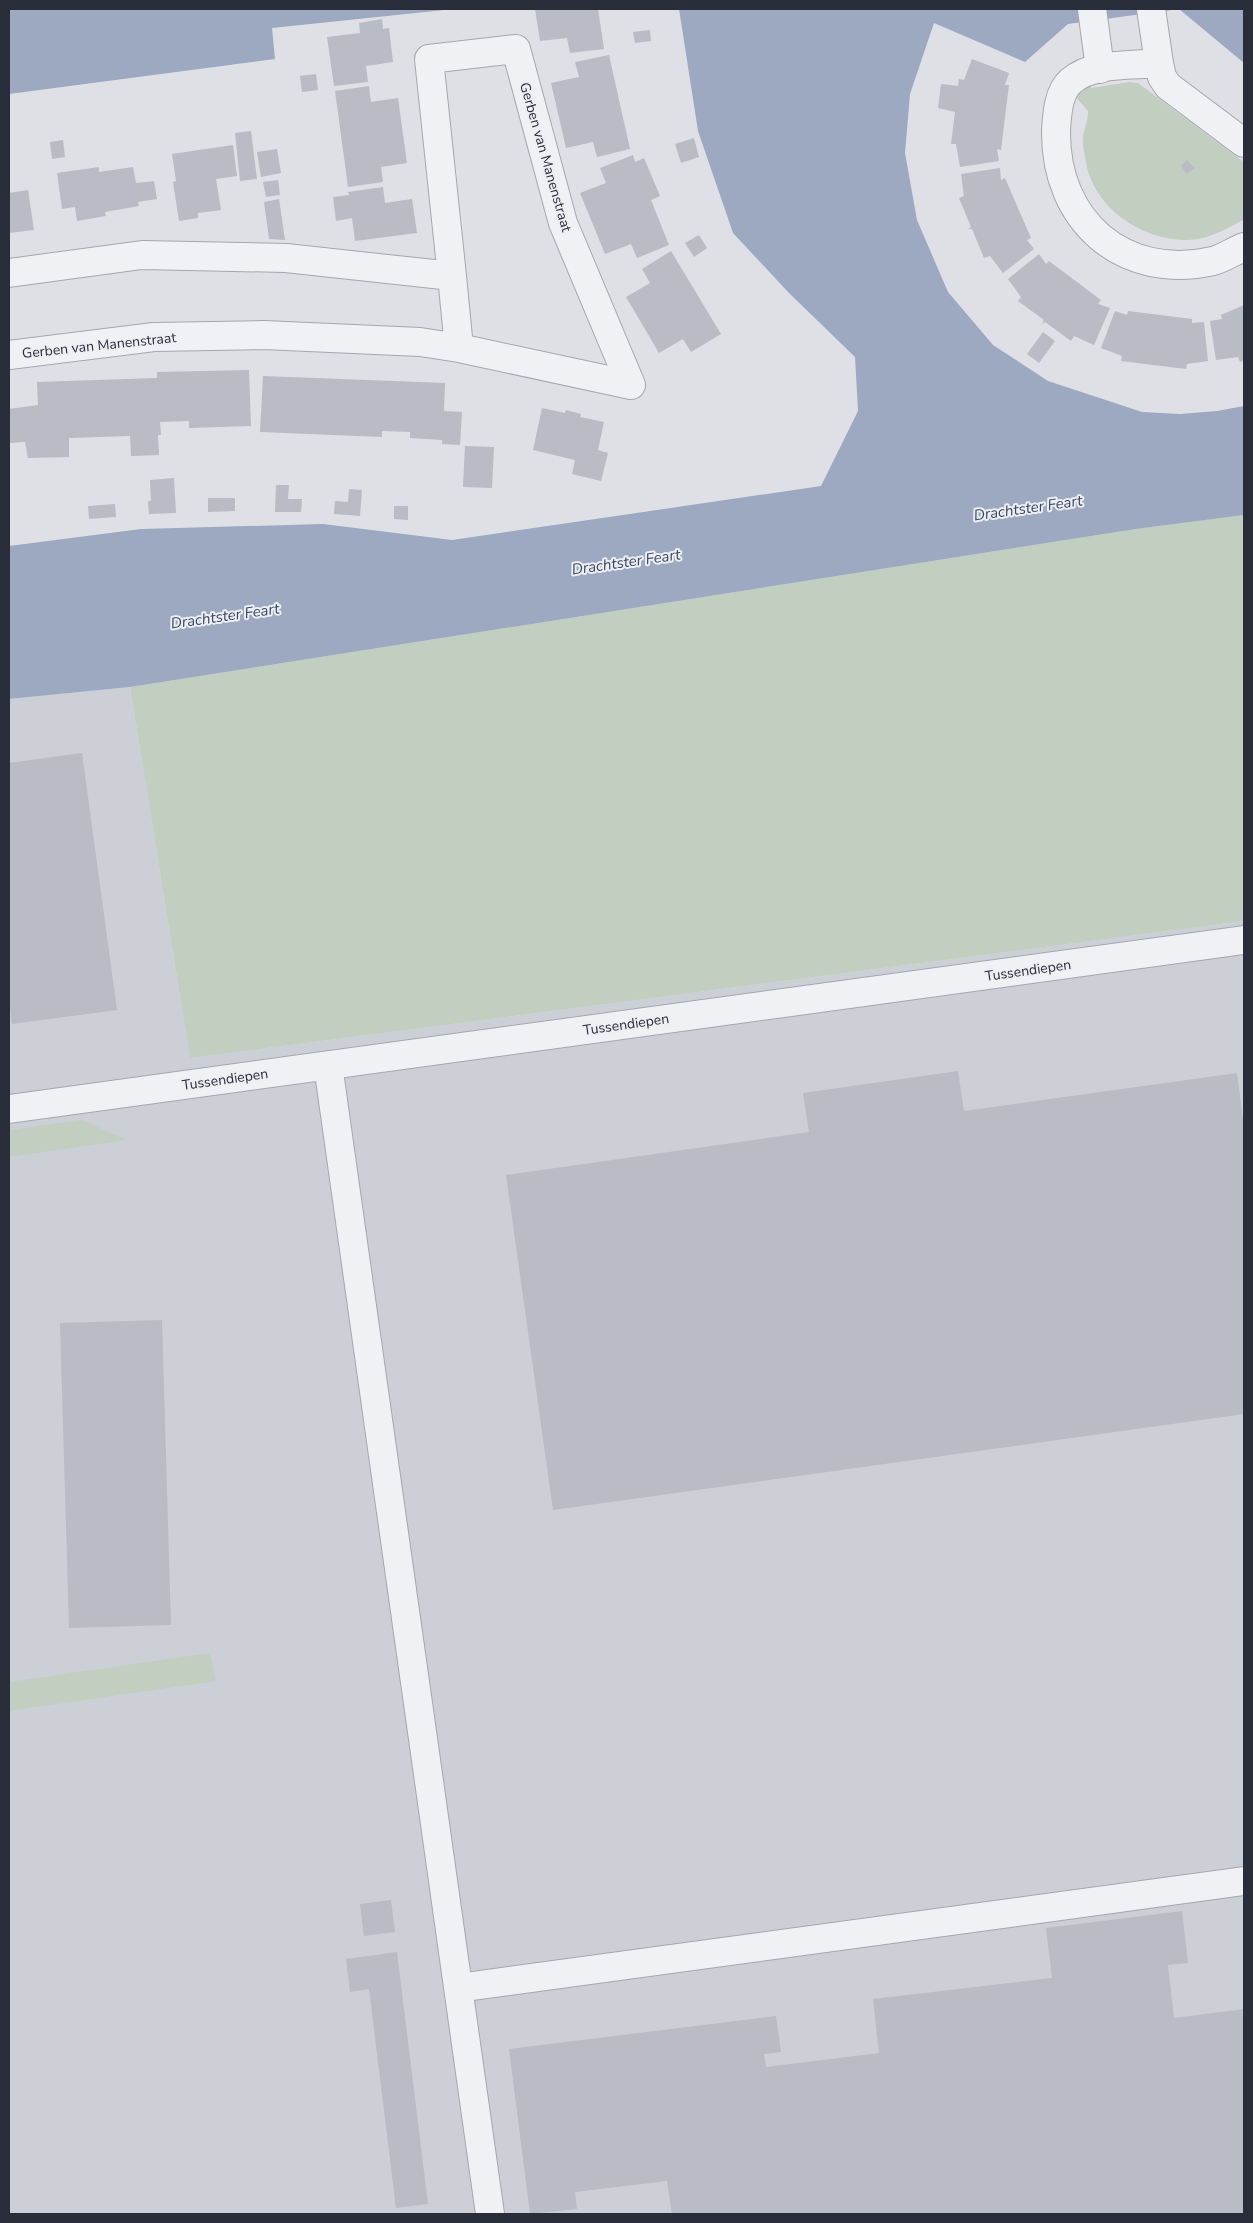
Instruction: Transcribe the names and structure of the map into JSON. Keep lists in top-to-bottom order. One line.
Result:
{"streets":{"street":["Gerben van Manenstraat","Tussendiepen"]},"water":["Drachtster Feart"]}
